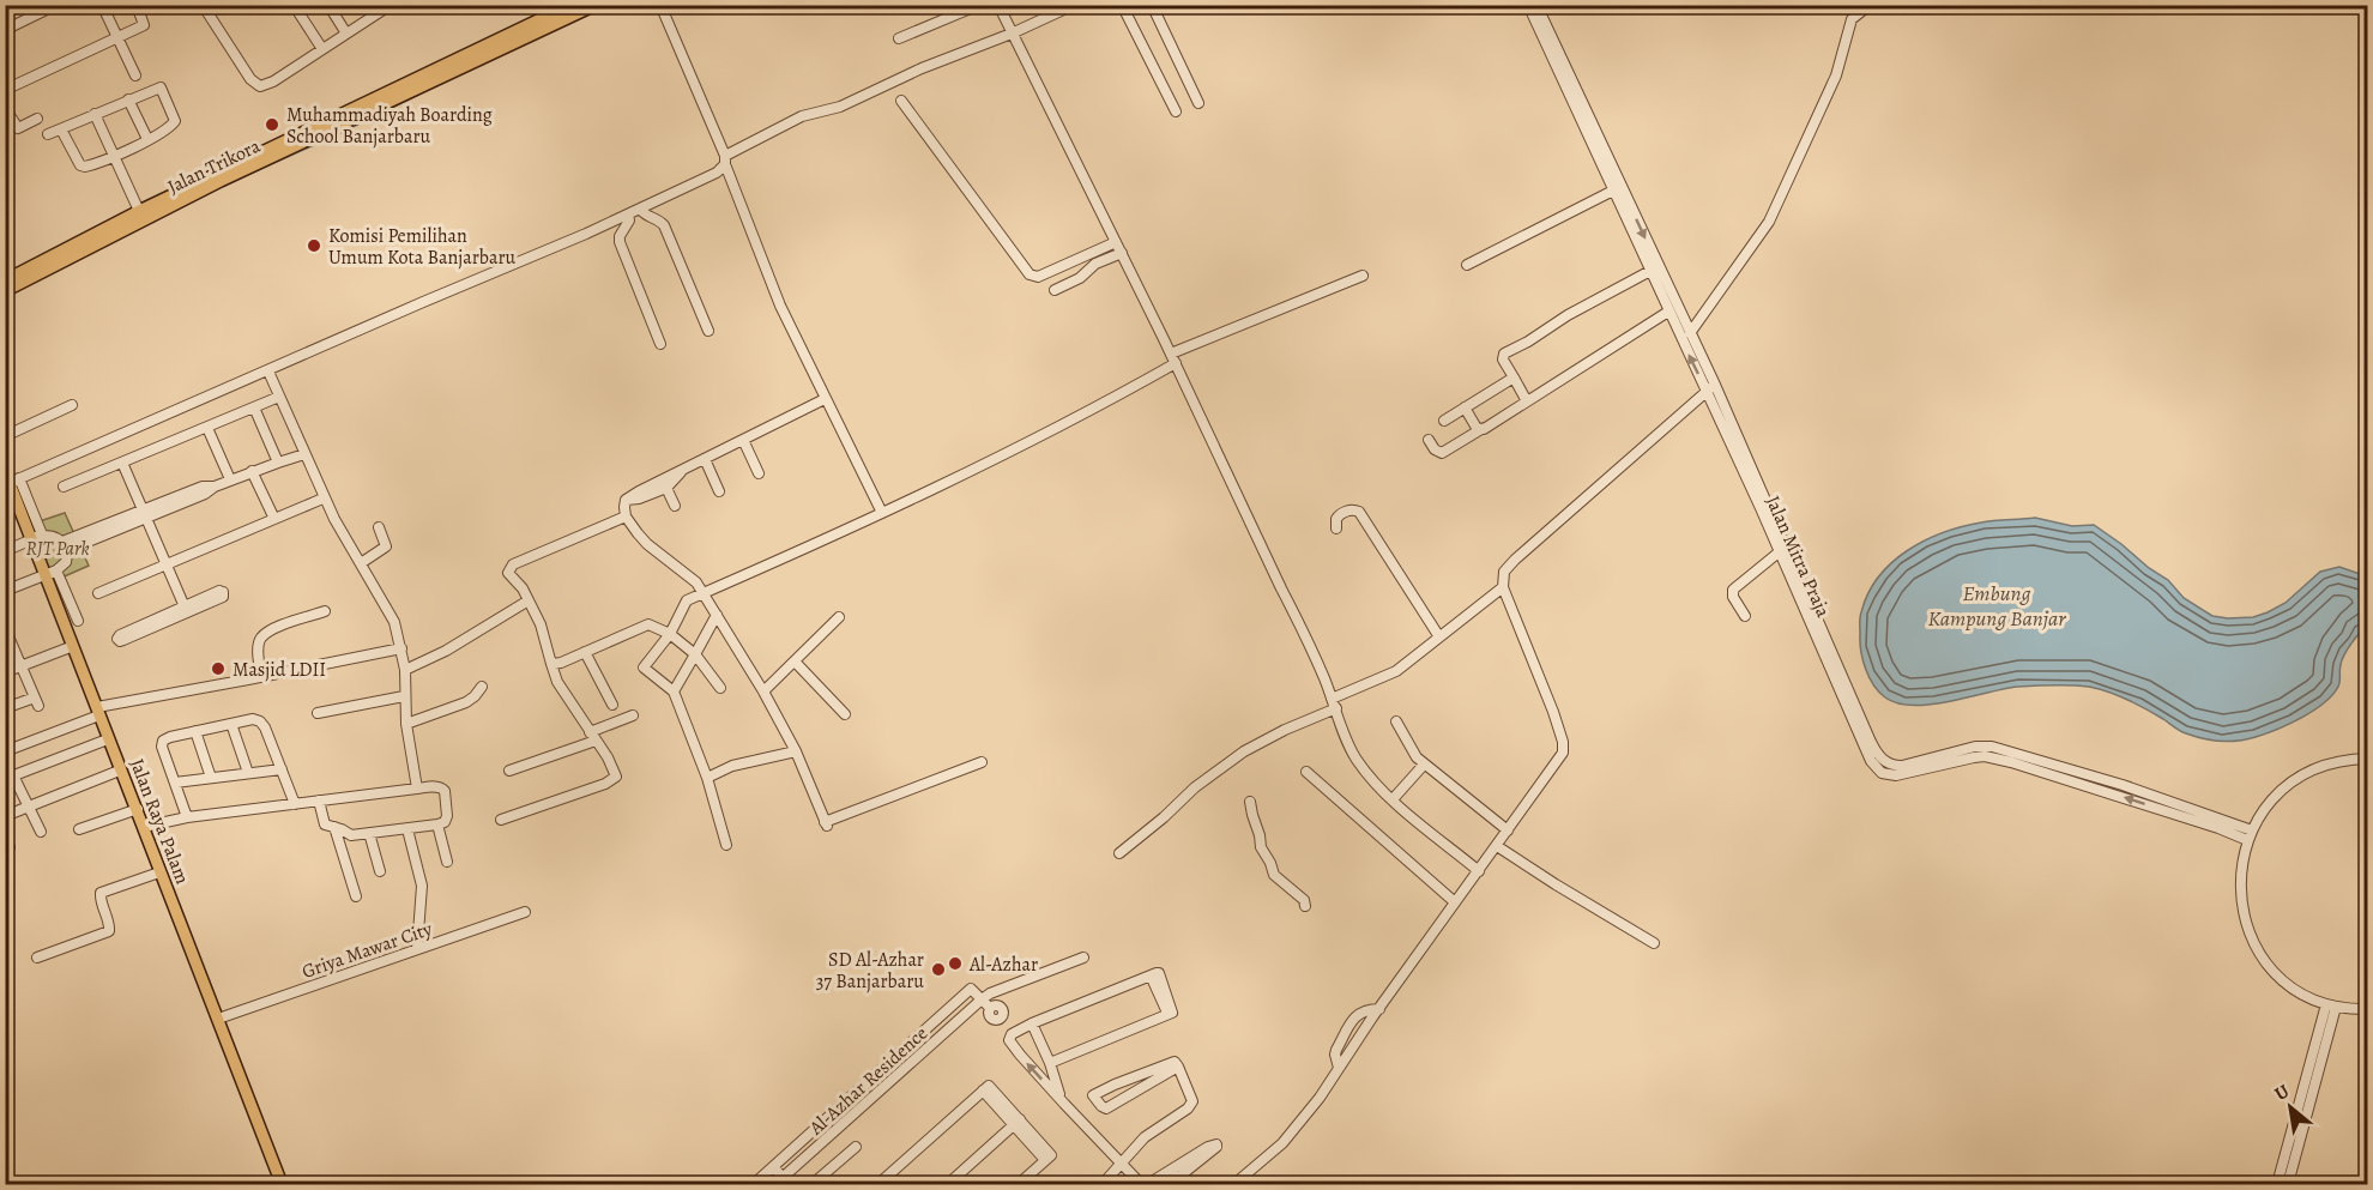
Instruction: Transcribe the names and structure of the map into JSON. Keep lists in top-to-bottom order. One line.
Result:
{"streets":{"main road":["Jalan Trikora","Jalan Raya Palam"],"street":["Jalan Mitra Praja","Griya Mawar City","Al-Azhar Residence"]},"crossings":[["Jalan Raya Palam","Griya Mawar City"]],"water":["Embung Kampung Banjar"],"parks":["RJT Park"],"places":["Muhammadiyah Boarding School Banjarbaru","Komisi Pemilihan Umum Kota Banjarbaru","Masjid LDII","Al-Azhar","SD Al-Azhar 37 Banjarbaru"],"north":"top left"}
